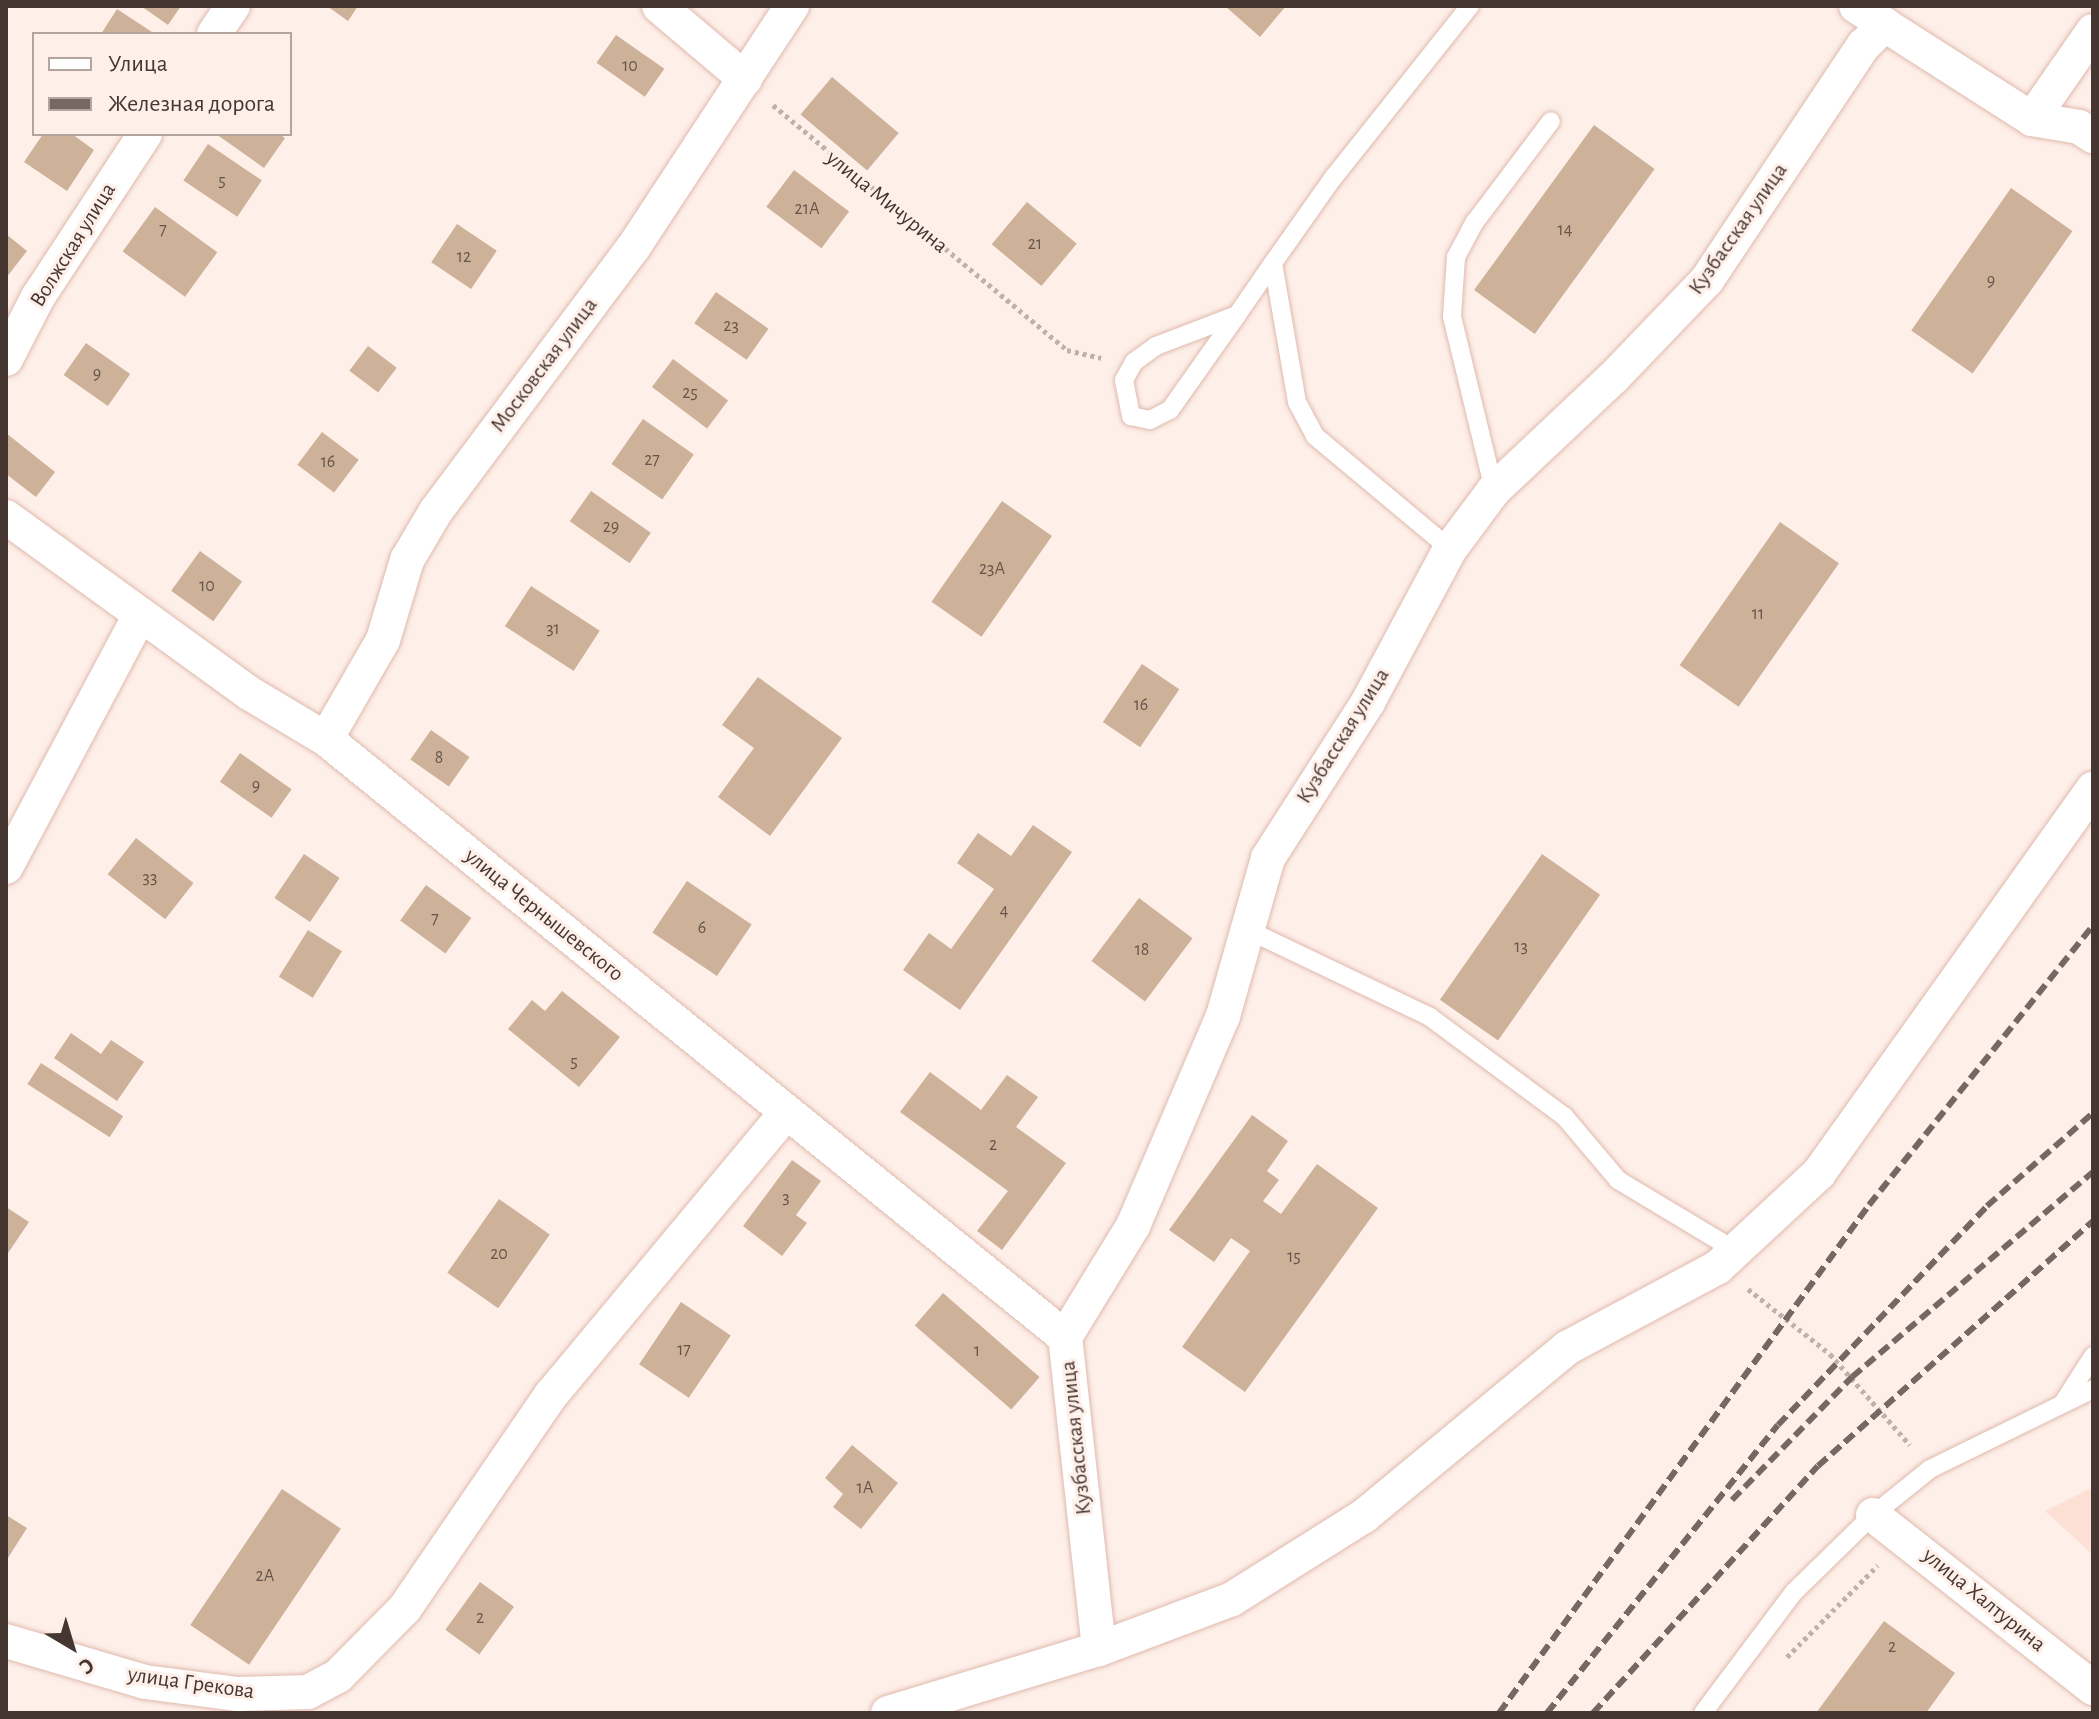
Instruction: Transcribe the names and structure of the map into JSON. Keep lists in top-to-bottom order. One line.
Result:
{"streets":{"street":["Кузбасская улица","Волжская улица","Московская улица","улица Чернышевского","улица Халтурина","улица Грекова"],"path":["улица Мичурина"]},"crossings":[["улица Мичурина","Московская улица"],["Кузбасская улица","улица Чернышевского"],["Московская улица","улица Чернышевского"]],"house_numbers":["10","5","21А","7","14","21","12","9","23","9","25","27","16","29","23А","10","11","31","16","8","9","33","4","7","6","13","18","5","2","3","20","15","17","1","1А","2А","2","2"],"legend":["Улица","Железная дорога"],"north":"bottom right"}
